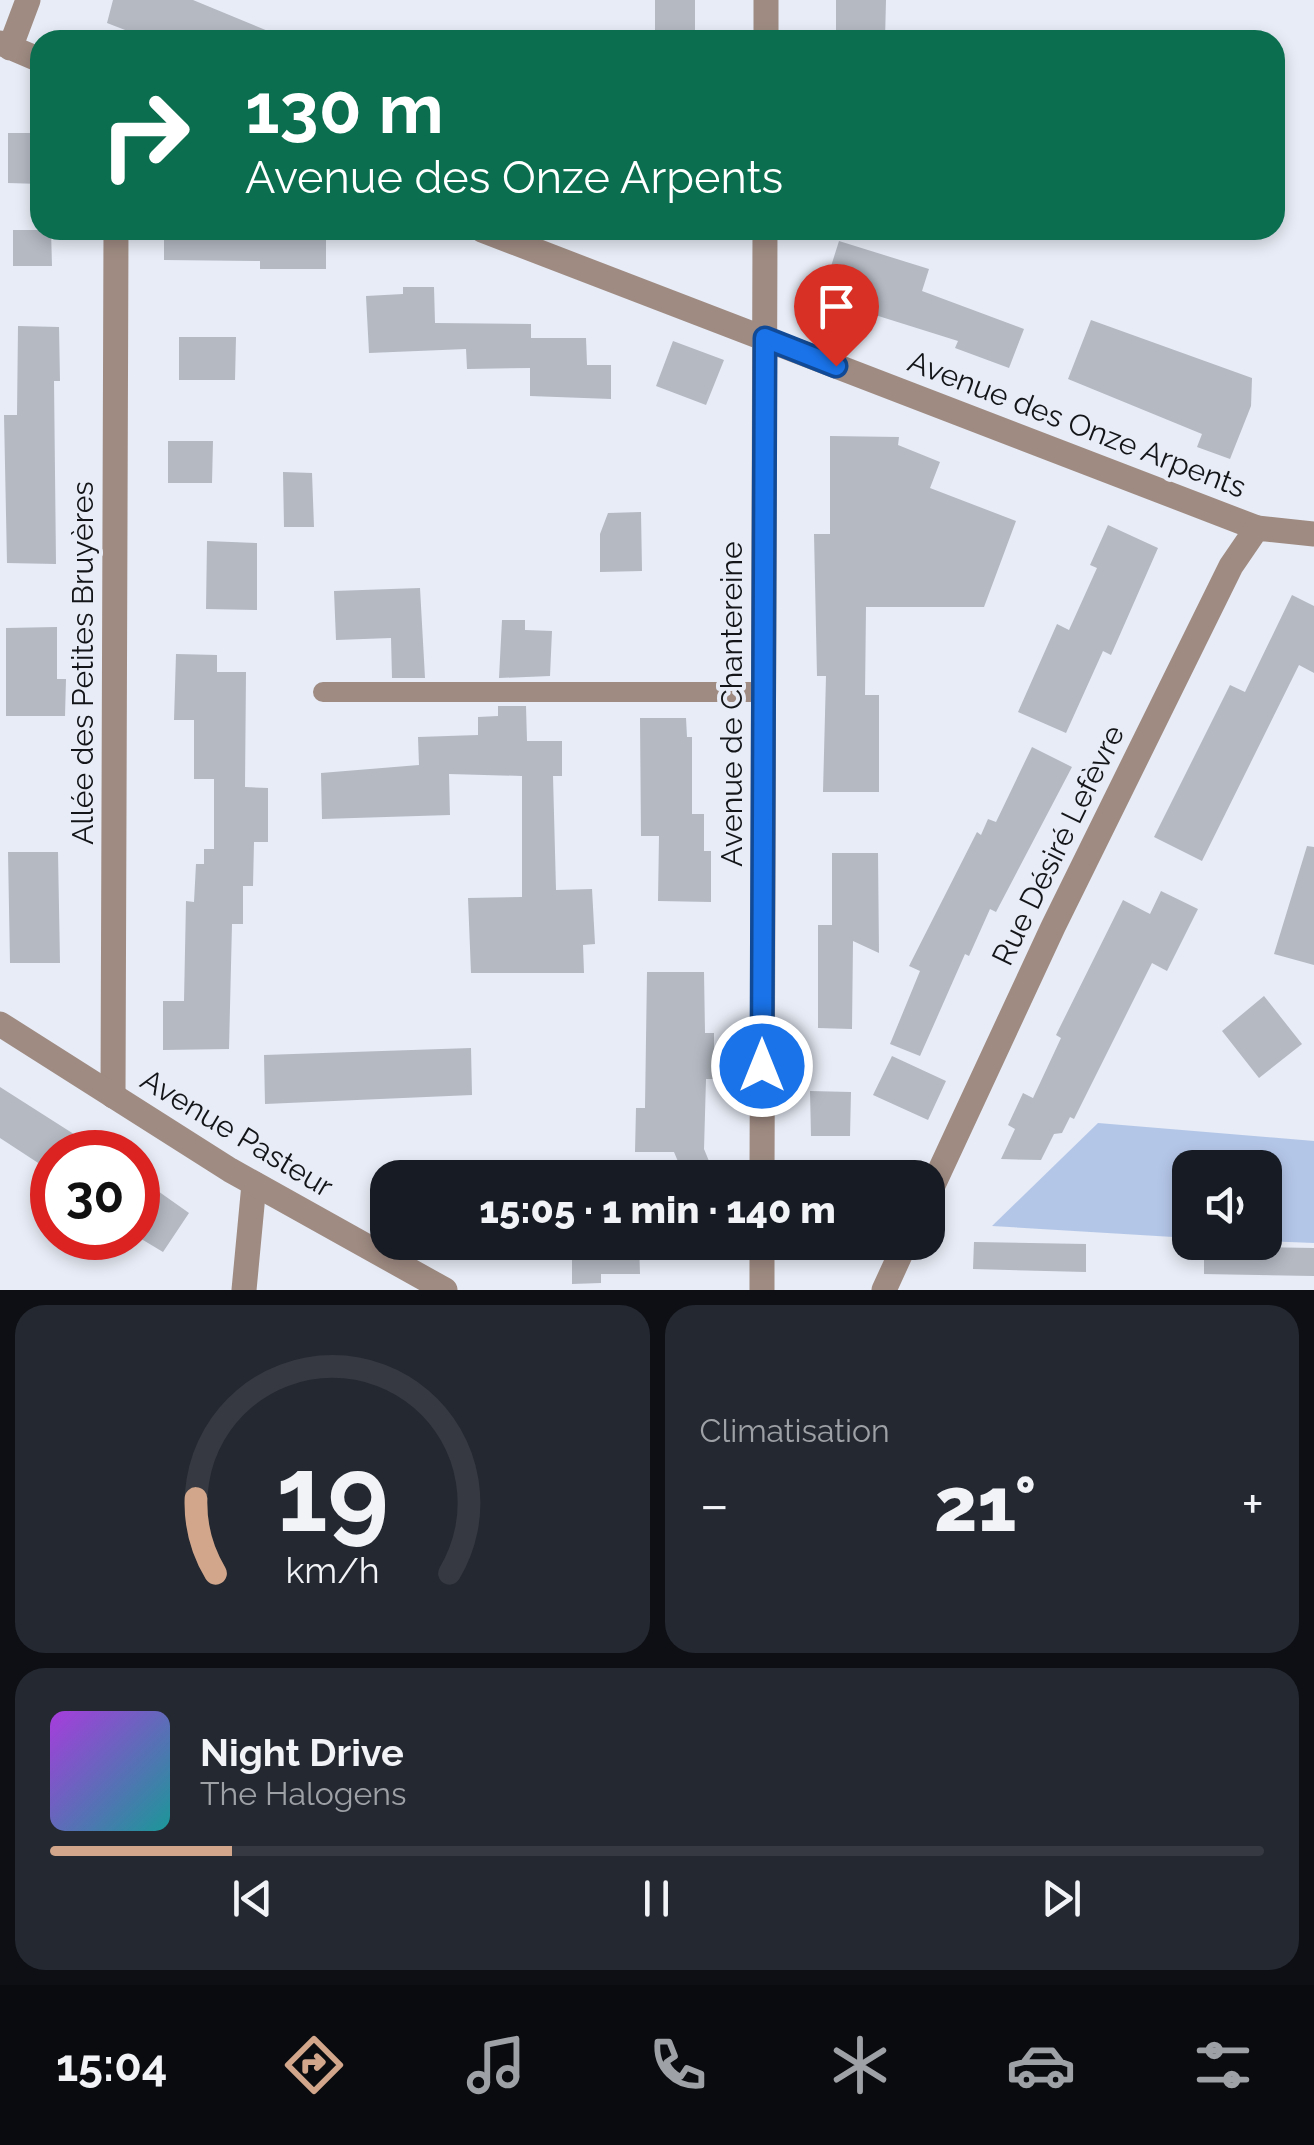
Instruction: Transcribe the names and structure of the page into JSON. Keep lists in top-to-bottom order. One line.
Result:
{"streets":{"street":["Avenue des Onze Arpents","Allée des Petites Bruyères","Avenue de Chantereine","Rue Désiré Lefèvre","Avenue Pasteur"]},"crossings":[["Avenue des Onze Arpents","Avenue de Chantereine"],["Avenue des Onze Arpents","Rue Désiré Lefèvre"],["Allée des Petites Bruyères","Avenue Pasteur"]],"page":{"turn":["130 m","Avenue des Onze Arpents"],"limit":"30","trip":"15:05 · 1 min · 140 m","tile":"Climatisation","heat":["−","21°","+"],"song":["Night Drive","The Halogens"],"tabs":"15:04","gauge":["19","km/h"]}}
